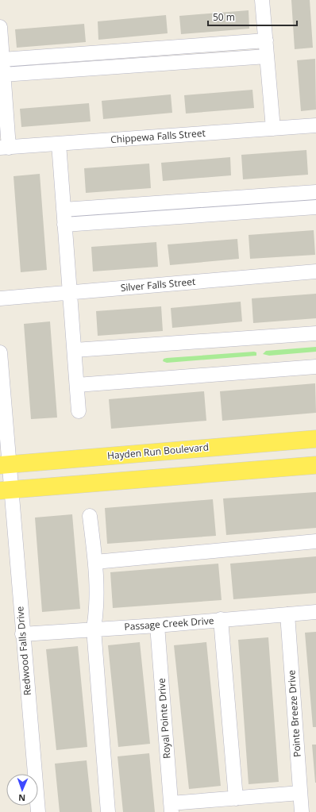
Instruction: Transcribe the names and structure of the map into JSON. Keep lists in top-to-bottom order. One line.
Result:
{"streets":{"main road":["Hayden Run Boulevard"],"street":["Chippewa Falls Street","Silver Falls Street","Passage Creek Drive","Redwood Falls Drive","Pointe Breeze Drive","Royal Pointe Drive"]},"crossings":[["Hayden Run Boulevard","Redwood Falls Drive"],["Passage Creek Drive","Redwood Falls Drive"],["Passage Creek Drive","Pointe Breeze Drive"],["Passage Creek Drive","Royal Pointe Drive"]],"scale_bar":"50 m","north":"bottom"}
